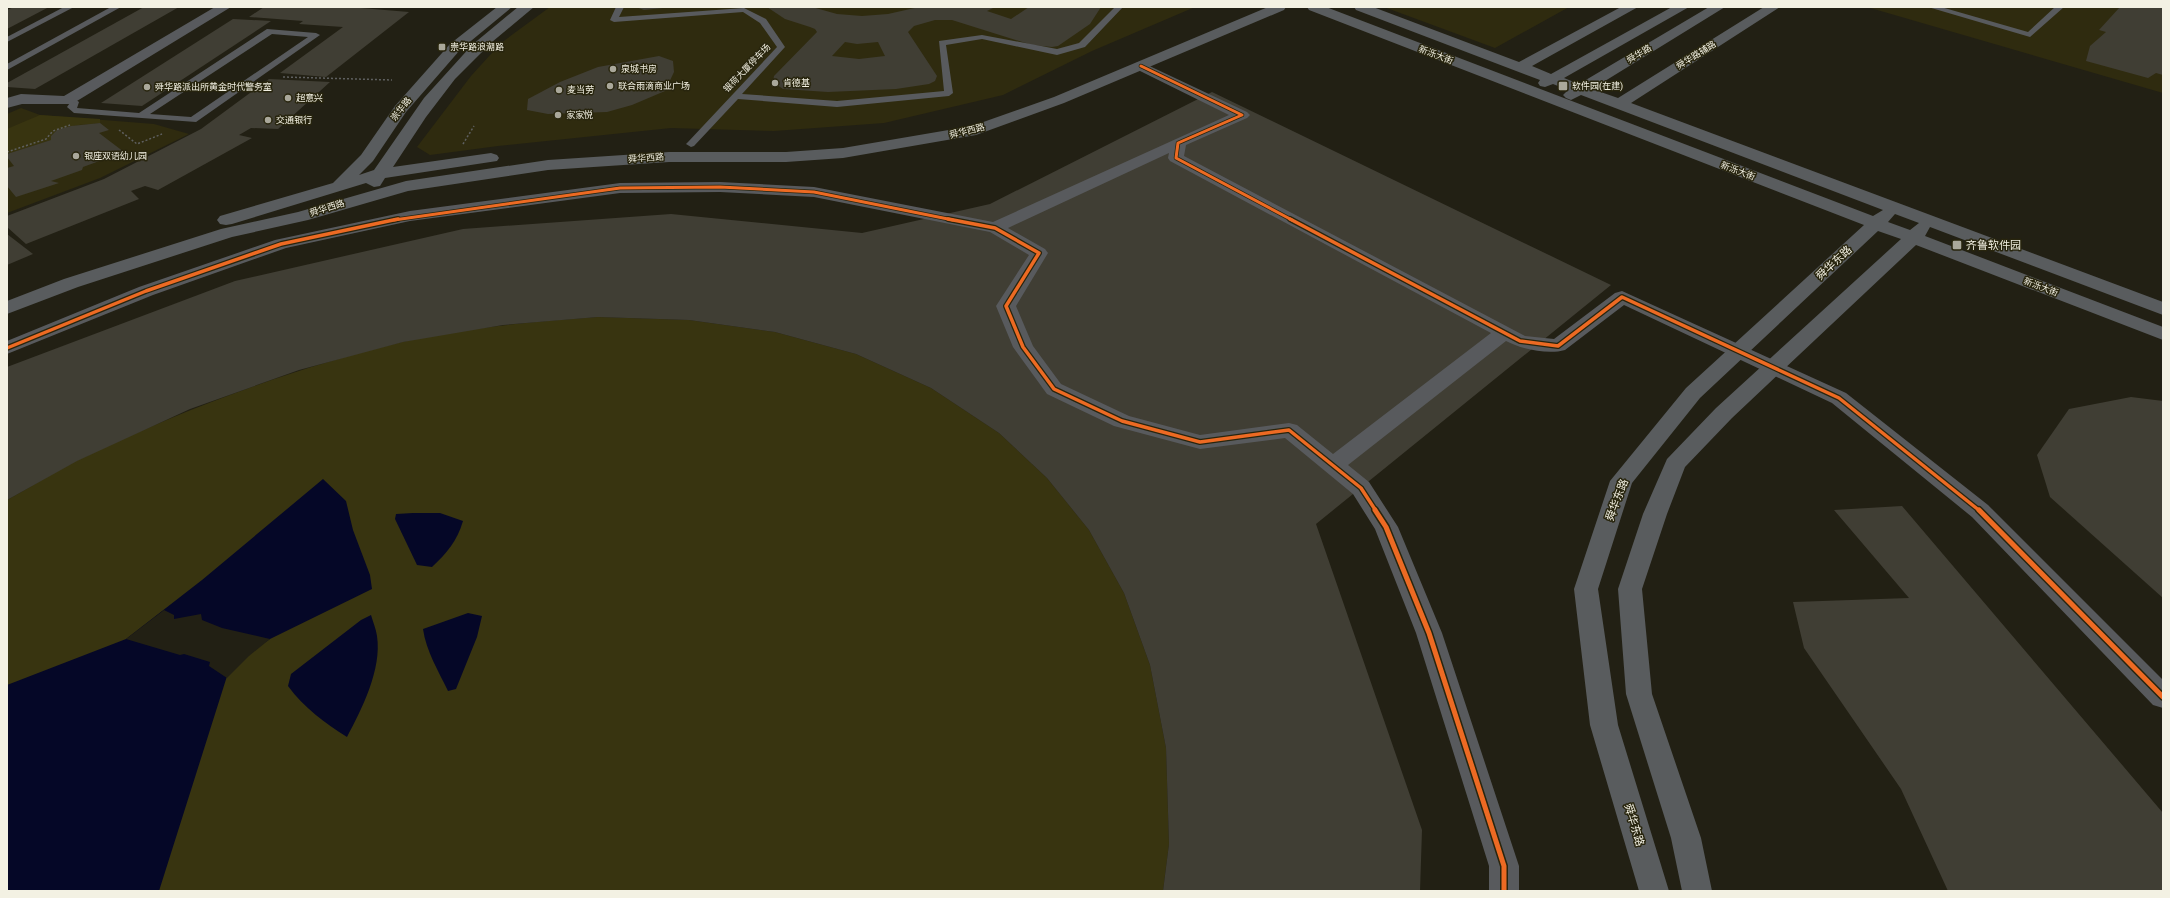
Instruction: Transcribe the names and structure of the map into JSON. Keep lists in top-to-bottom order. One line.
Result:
{"streets":{"main road":["舜华路","新泺大街","舜华路辅路","崇华路","舜华西路","舜华东路"],"lane":["银荷大厦停车场"]},"crossings":[["舜华路","新泺大街"],["新泺大街","舜华路辅路"],["新泺大街","舜华东路"],["银荷大厦停车场","舜华西路"],["崇华路","舜华西路"]],"places":{"transit":["崇华路浪潮路","软件园(在建)","齐鲁软件园"],"other":["泉城书房","肯德基","联合雨滴商业广场","舜华路派出所黄金时代警务室","麦当劳","超意兴","家家悦","交通银行","银座双语幼儿园"]}}
